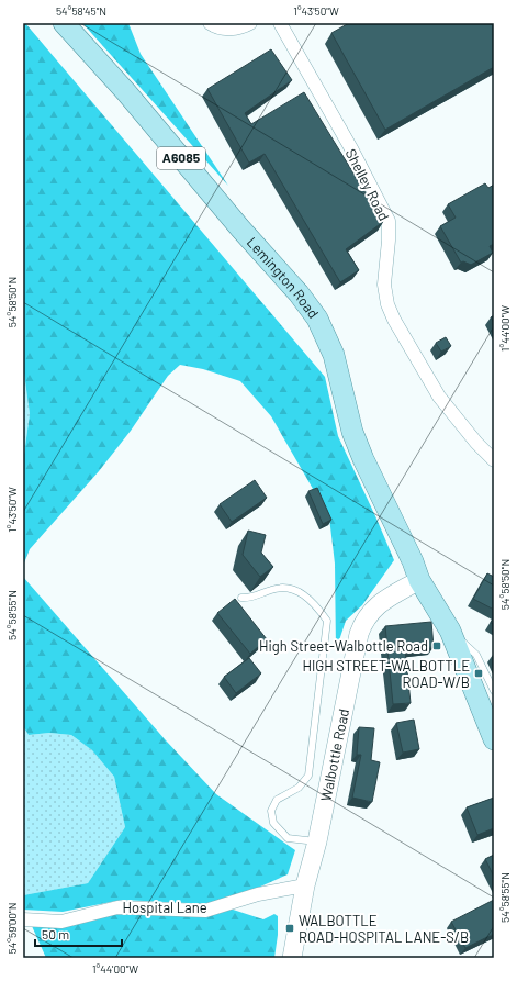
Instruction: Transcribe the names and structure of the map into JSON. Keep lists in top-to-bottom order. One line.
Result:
{"streets":{"main road":["A6085","Lemington Road"],"street":["Shelley Road","Walbottle Road","Hospital Lane"]},"crossings":[["A6085","Lemington Road"],["A6085","Walbottle Road"],["Lemington Road","Walbottle Road"],["Walbottle Road","Hospital Lane"]],"places":{"transit":["High Street-Walbottle Road","HIGH STREET-WALBOTTLE ROAD-W/B","WALBOTTLE ROAD-HOSPITAL LANE-S/B"]},"scale_bar":"50 m","coordinates":["54°58'45\"N","1°43'50\"W","54°58'50\"N","1°44'00\"W","54°58'55\"N","54°59'00\"N"]}
